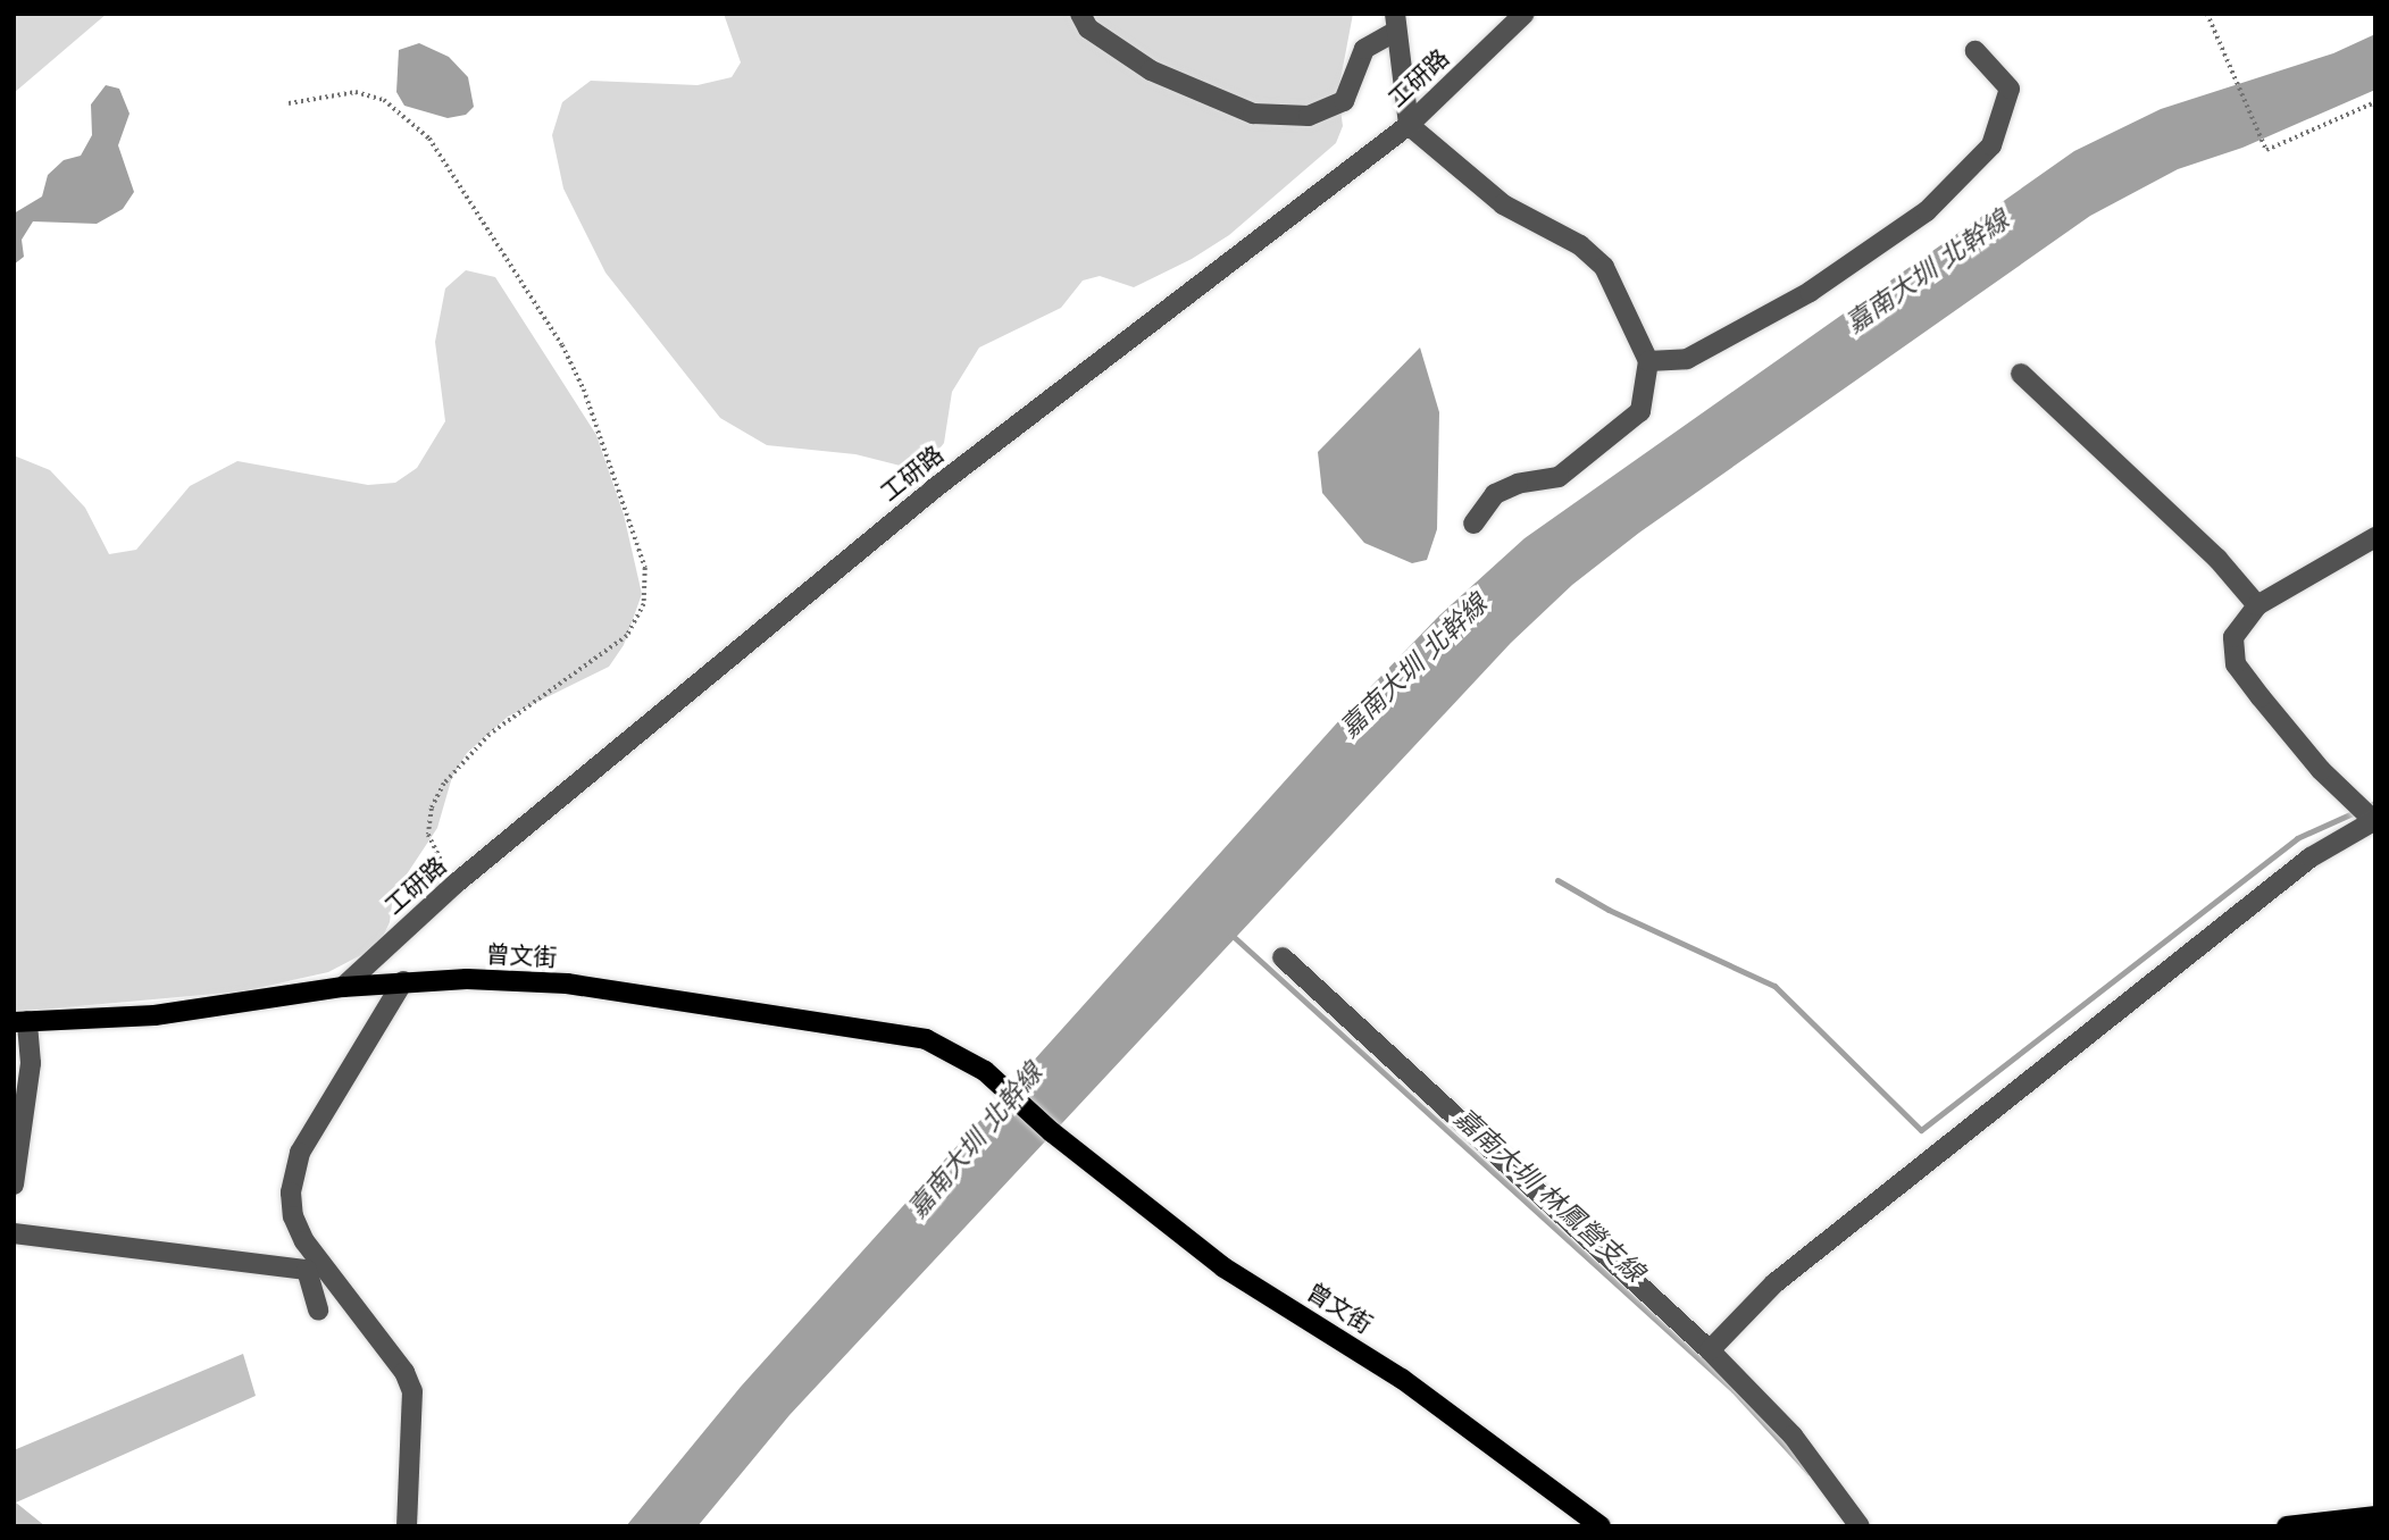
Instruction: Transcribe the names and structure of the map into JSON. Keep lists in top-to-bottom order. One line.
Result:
{"streets":{"main road":["曾文街"],"street":["工研路"]},"crossings":[["工研路","曾文街"]],"water":["嘉南大圳 北幹線","嘉南大圳 林鳳營支線"]}
